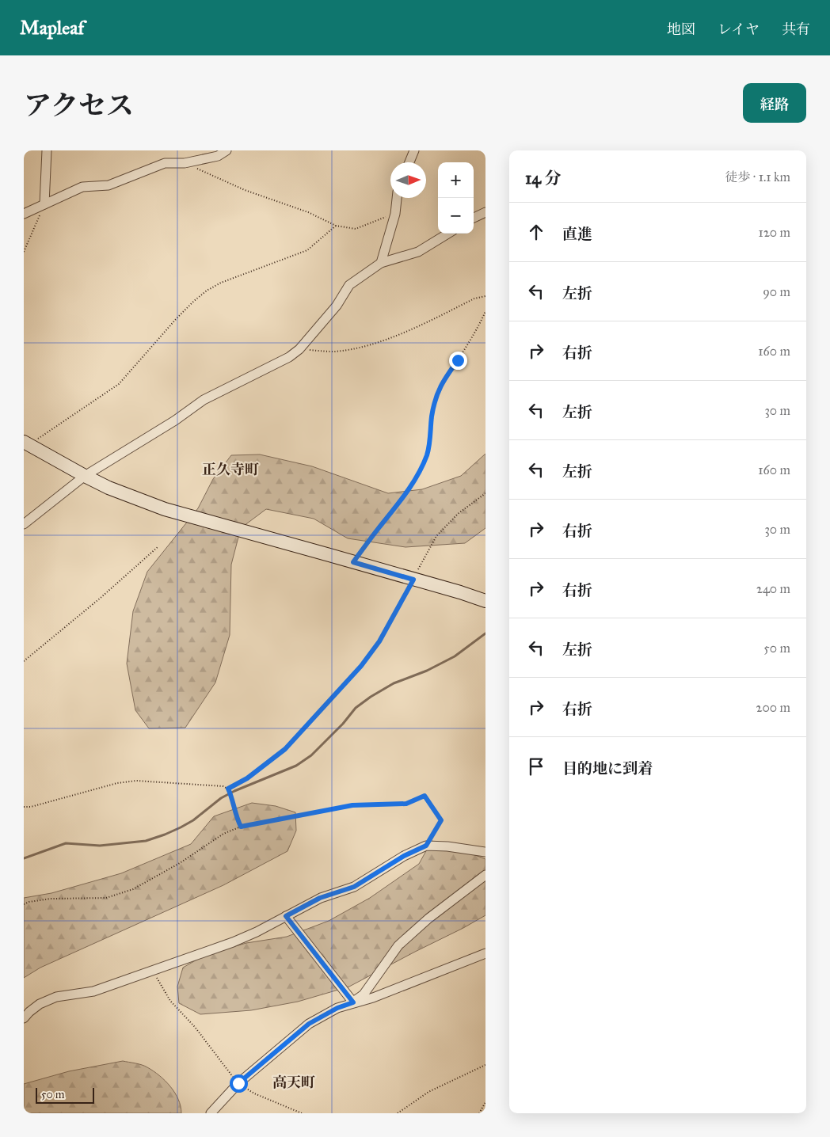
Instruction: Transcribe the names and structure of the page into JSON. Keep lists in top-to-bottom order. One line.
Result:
{"districts":["正久寺町","高天町"],"scale_bar":"50 m","north":"right","page":{"header":"Mapleaf","nav":["地図","レイヤ","共有"],"title":"アクセス","buttons":"経路","heading":["14 分","徒歩 · 1.1 km"],"map_buttons":["+","−"],"list":[["直進","120 m"],["左折","90 m"],["右折","160 m"],["左折","30 m"],["左折","160 m"],["右折","30 m"],["右折","240 m"],["左折","50 m"],["右折","200 m"],"目的地に到着"],"scale":"50 m"}}
